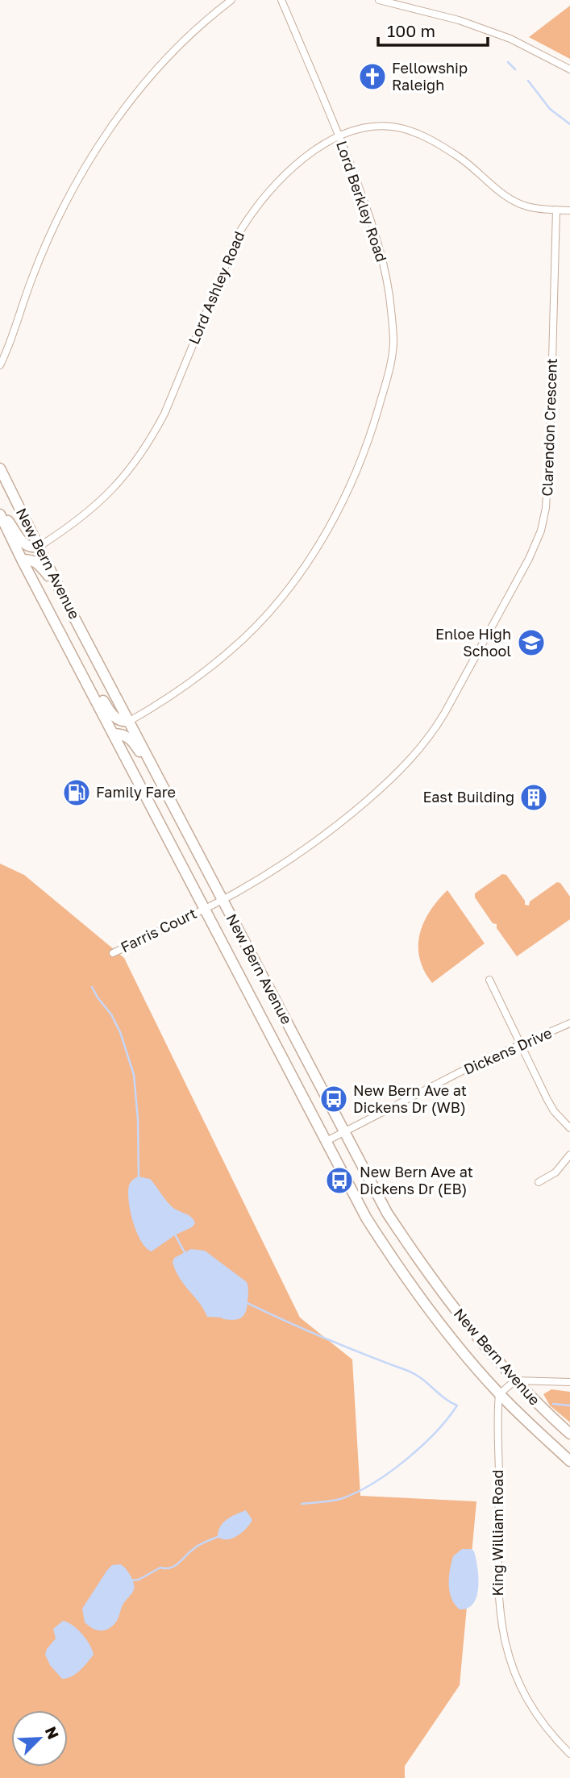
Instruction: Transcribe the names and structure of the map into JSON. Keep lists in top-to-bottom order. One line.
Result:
{"streets":{"main road":["New Bern Avenue"],"street":["Lord Berkley Road","Lord Ashley Road","Clarendon Crescent","Farris Court","Dickens Drive","King William Road"]},"crossings":[["Lord Berkley Road","Lord Ashley Road"],["Lord Berkley Road","New Bern Avenue"],["Lord Ashley Road","Clarendon Crescent"],["Lord Ashley Road","New Bern Avenue"],["Clarendon Crescent","New Bern Avenue"],["Clarendon Crescent","Farris Court"],["New Bern Avenue","Farris Court"],["New Bern Avenue","Dickens Drive"],["New Bern Avenue","King William Road"]],"places":{"church":["Fellowship Raleigh"],"school or university":["Enloe High School"],"fuel station":["Family Fare"],"building":["East Building"],"bus stop":["New Bern Ave at Dickens Dr (WB)","New Bern Ave at Dickens Dr (EB)"]},"scale_bar":"100 m","north":"top right"}
